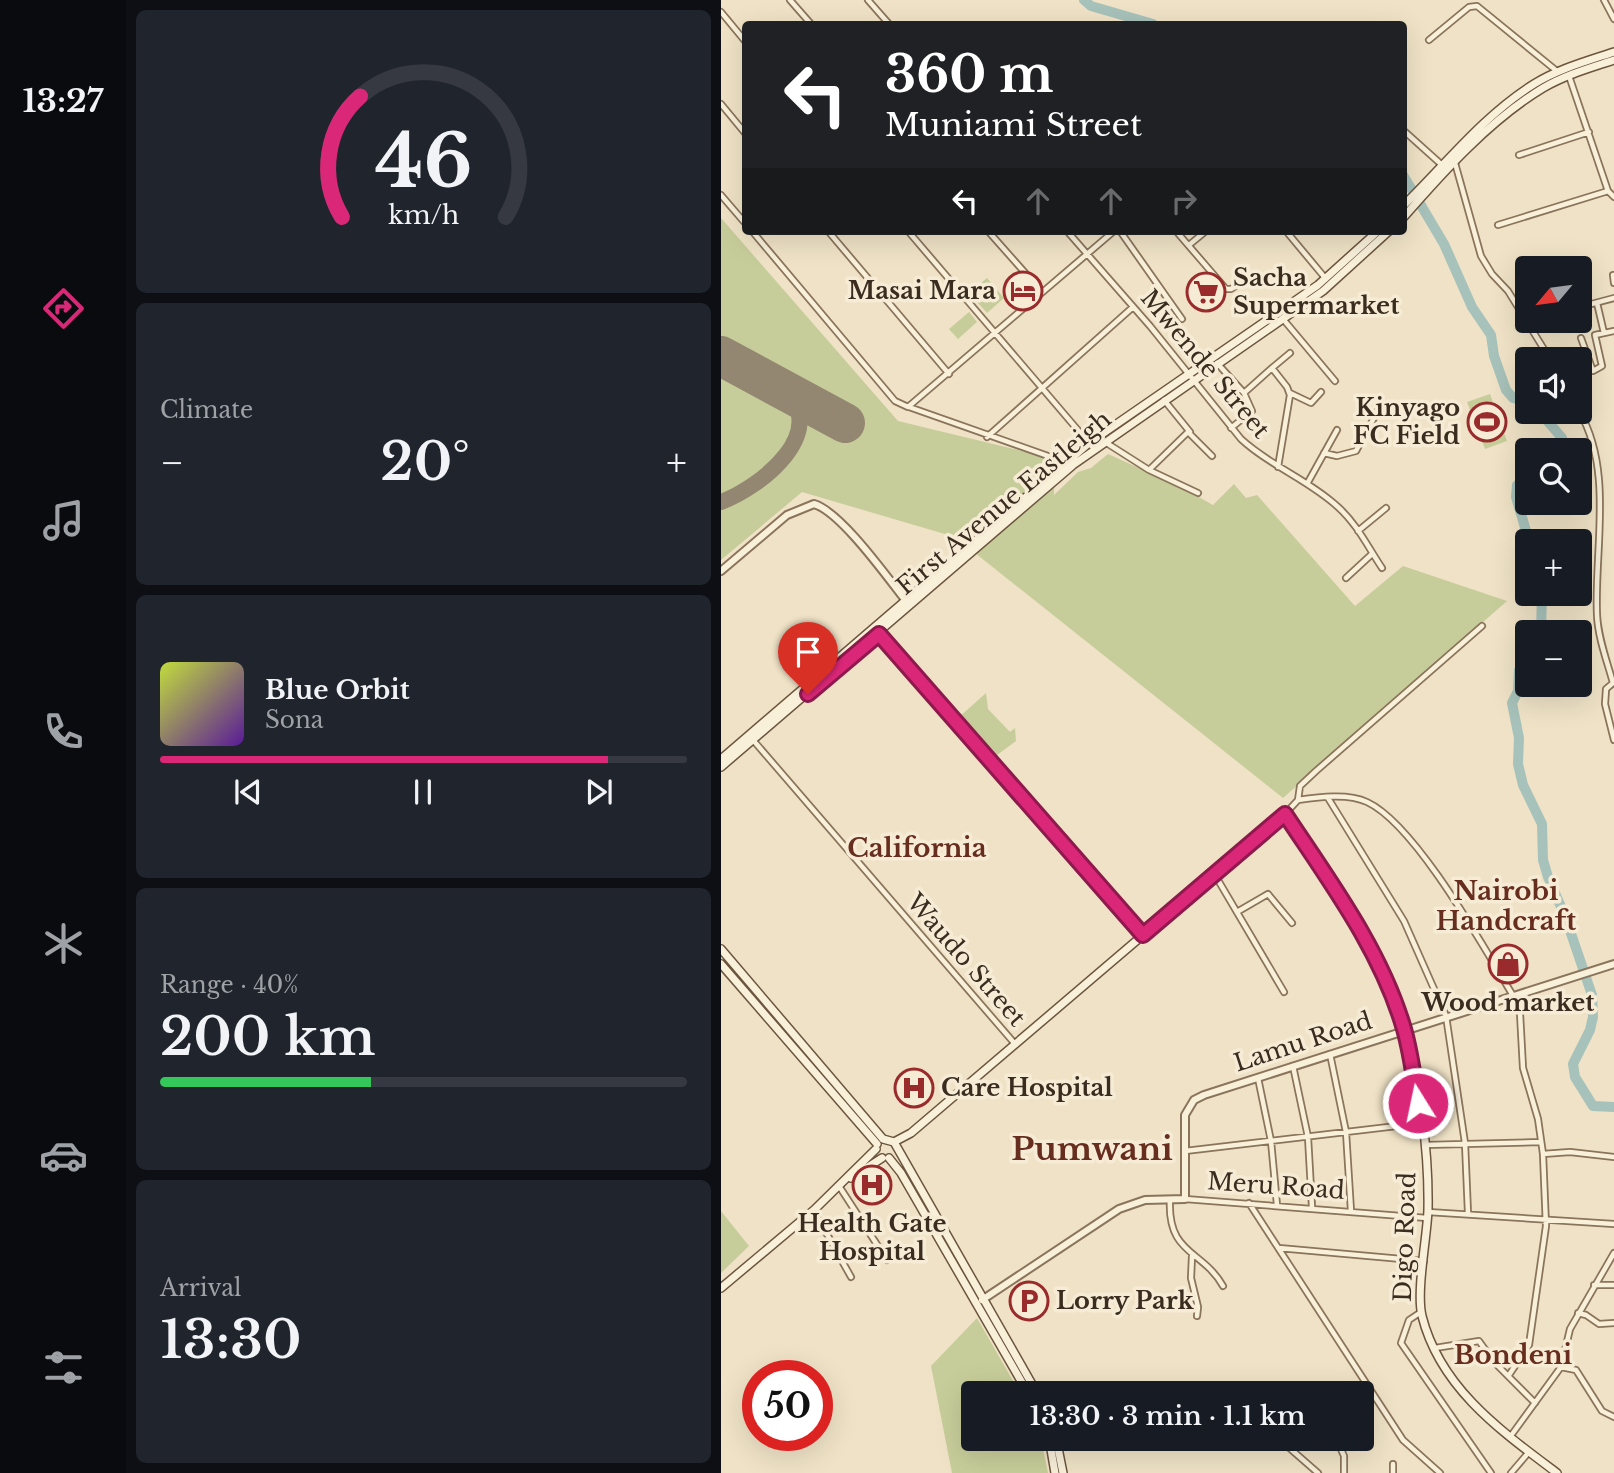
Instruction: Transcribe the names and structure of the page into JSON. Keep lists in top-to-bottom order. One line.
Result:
{"streets":{"main road":["First Avenue Eastleigh","Digo Road"],"street":["Mwende Street","Waudo Street","Lamu Road","Meru Road"]},"crossings":[["Mwende Street","First Avenue Eastleigh"],["First Avenue Eastleigh","Waudo Street"],["Lamu Road","Digo Road"],["Meru Road","Digo Road"]],"districts":["California","Nairobi Handcraft","Pumwani","Bondeni"],"places":{"hotel":["Masai Mara"],"supermarket":["Sacha Supermarket"],"sports":["Kinyago FC Field"],"shop":["Wood market"],"hospital":["Care Hospital","Health Gate Hospital"],"parking":["Lorry Park"]},"north":"bottom left","page":{"tabs":"13:27","turn":["360 m","Muniami Street"],"map_buttons":["+","−"],"tile":["Climate",["Range · 40%","200 km"],["Arrival","13:30"]],"heat":["−","20°","+"],"song":["Blue Orbit","Sona"],"limit":"50","trip":"13:30 · 3 min · 1.1 km","gauge":["46","km/h"]}}
